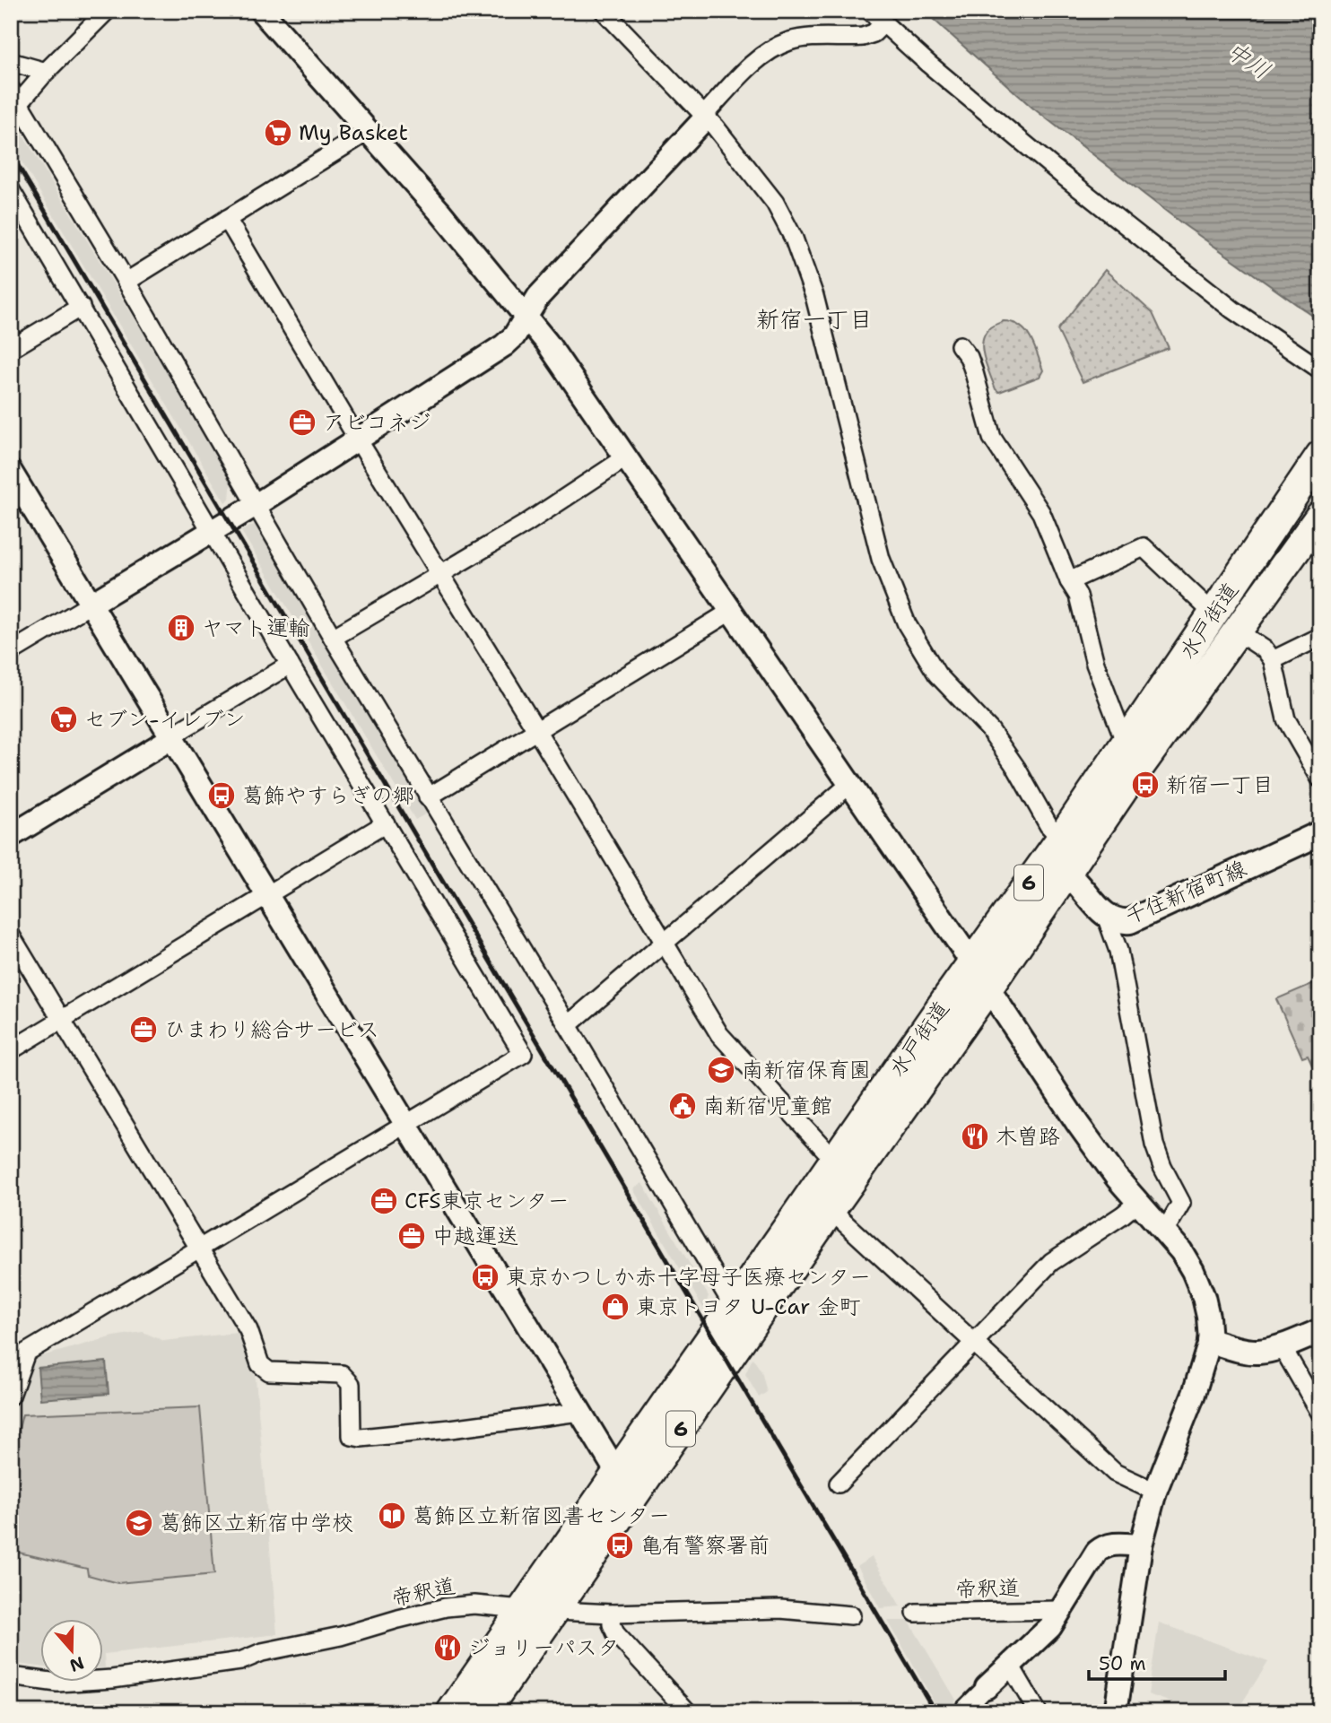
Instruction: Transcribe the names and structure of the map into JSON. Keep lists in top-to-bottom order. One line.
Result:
{"streets":{"highway":["水戸街道","6"],"main road":["千住新宿町線"],"street":["帝釈道"]},"crossings":[["水戸街道","千住新宿町線"],["水戸街道","帝釈道"]],"districts":["新宿一丁目"],"water":["中川"],"places":{"supermarket":["My Basket","セブン-イレブン"],"office":["アビコネジ","ひまわり総合サービス","CFS東京センター","中越運送"],"building":["ヤマト運輸"],"bus stop":["新宿一丁目","葛飾やすらぎの郷","東京かつしか赤十字母子医療センター","亀有警察署前"],"school or university":["南新宿保育園","葛飾区立新宿中学校"],"public building":["南新宿児童館"],"restaurant":["木曽路","ジョリーパスタ"],"shop":["東京トヨタ U-Car 金町"],"library":["葛飾区立新宿図書センター"]},"scale_bar":"50 m","north":"bottom"}
